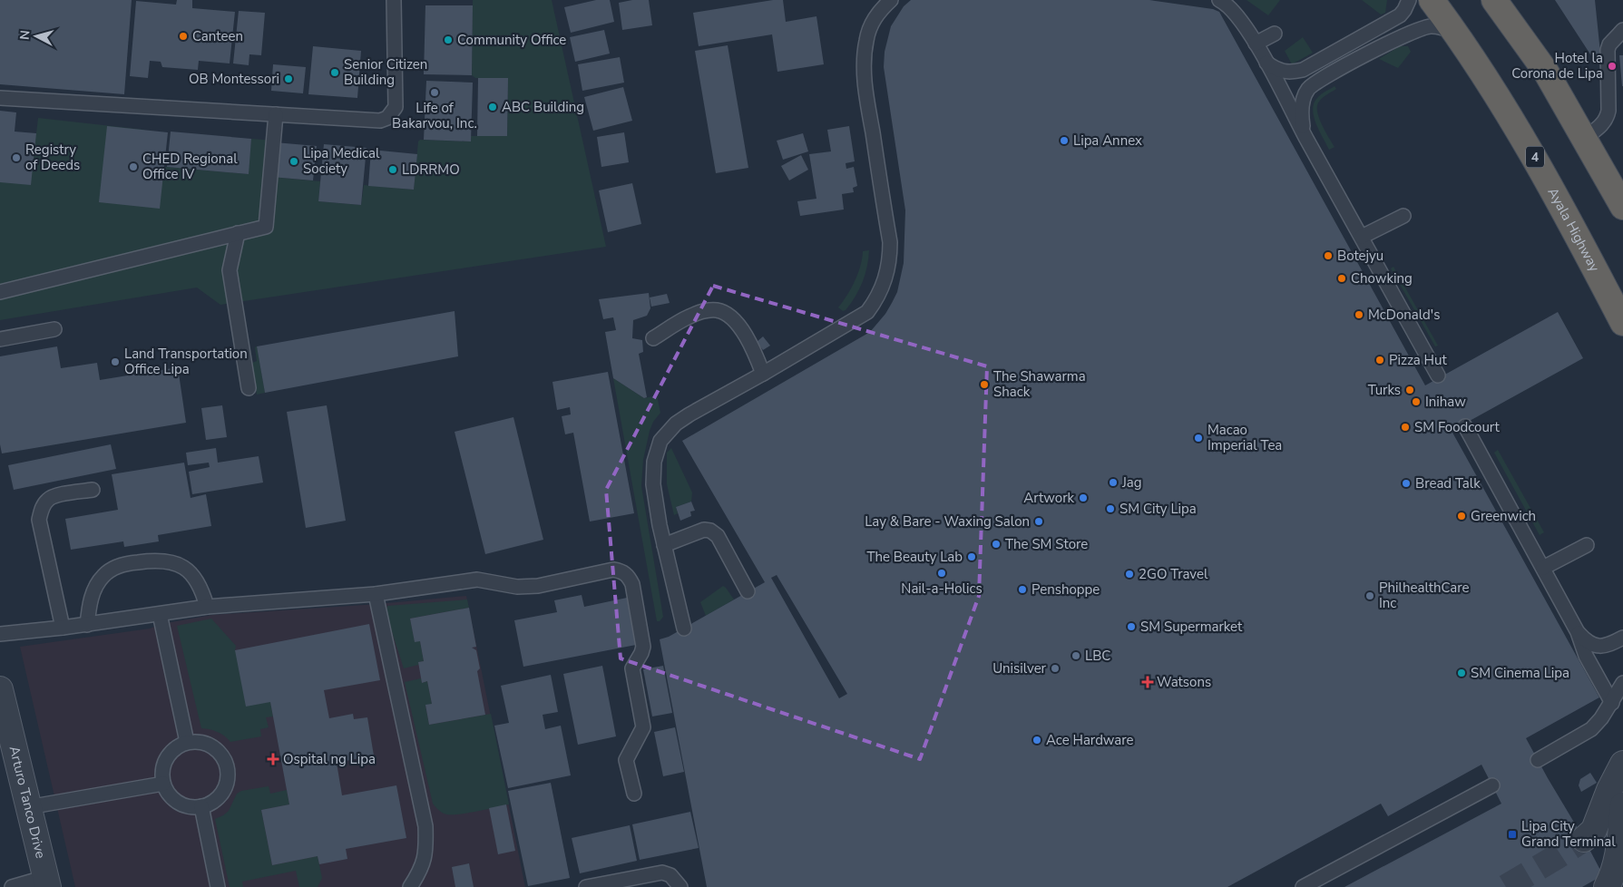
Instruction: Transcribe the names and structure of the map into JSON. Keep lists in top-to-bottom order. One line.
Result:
{"streets":{"highway":["4","Ayala Highway"],"street":["Arturo Tanco Drive"]},"places":{"other":["Canteen","Community Office","Hotel la Corona de Lipa","Senior Citizen Building","OB Montessori","Life of Bakarvou, Inc.","ABC Building","Lipa Annex","Registry of Deeds","Lipa Medical Society","CHED Regional Office IV","LDRRMO","Botejyu","Chowking","McDonald's","Pizza Hut","Land Transportation Office Lipa","The Shawarma Shack","Turks","Inihaw","SM Foodcourt","Macao Imperial Tea","Jag","Bread Talk","Artwork","SM City Lipa","Greenwich","Lay & Bare - Waxing Salon","The SM Store","The Beauty Lab","Nail-a-Holics","2GO Travel","Penshoppe","PhilhealthCare Inc","SM Supermarket","LBC","Unisilver","SM Cinema Lipa","Ace Hardware"],"health":["Watsons","Ospital ng Lipa"],"transit":["Lipa City Grand Terminal"]},"north":"left"}
